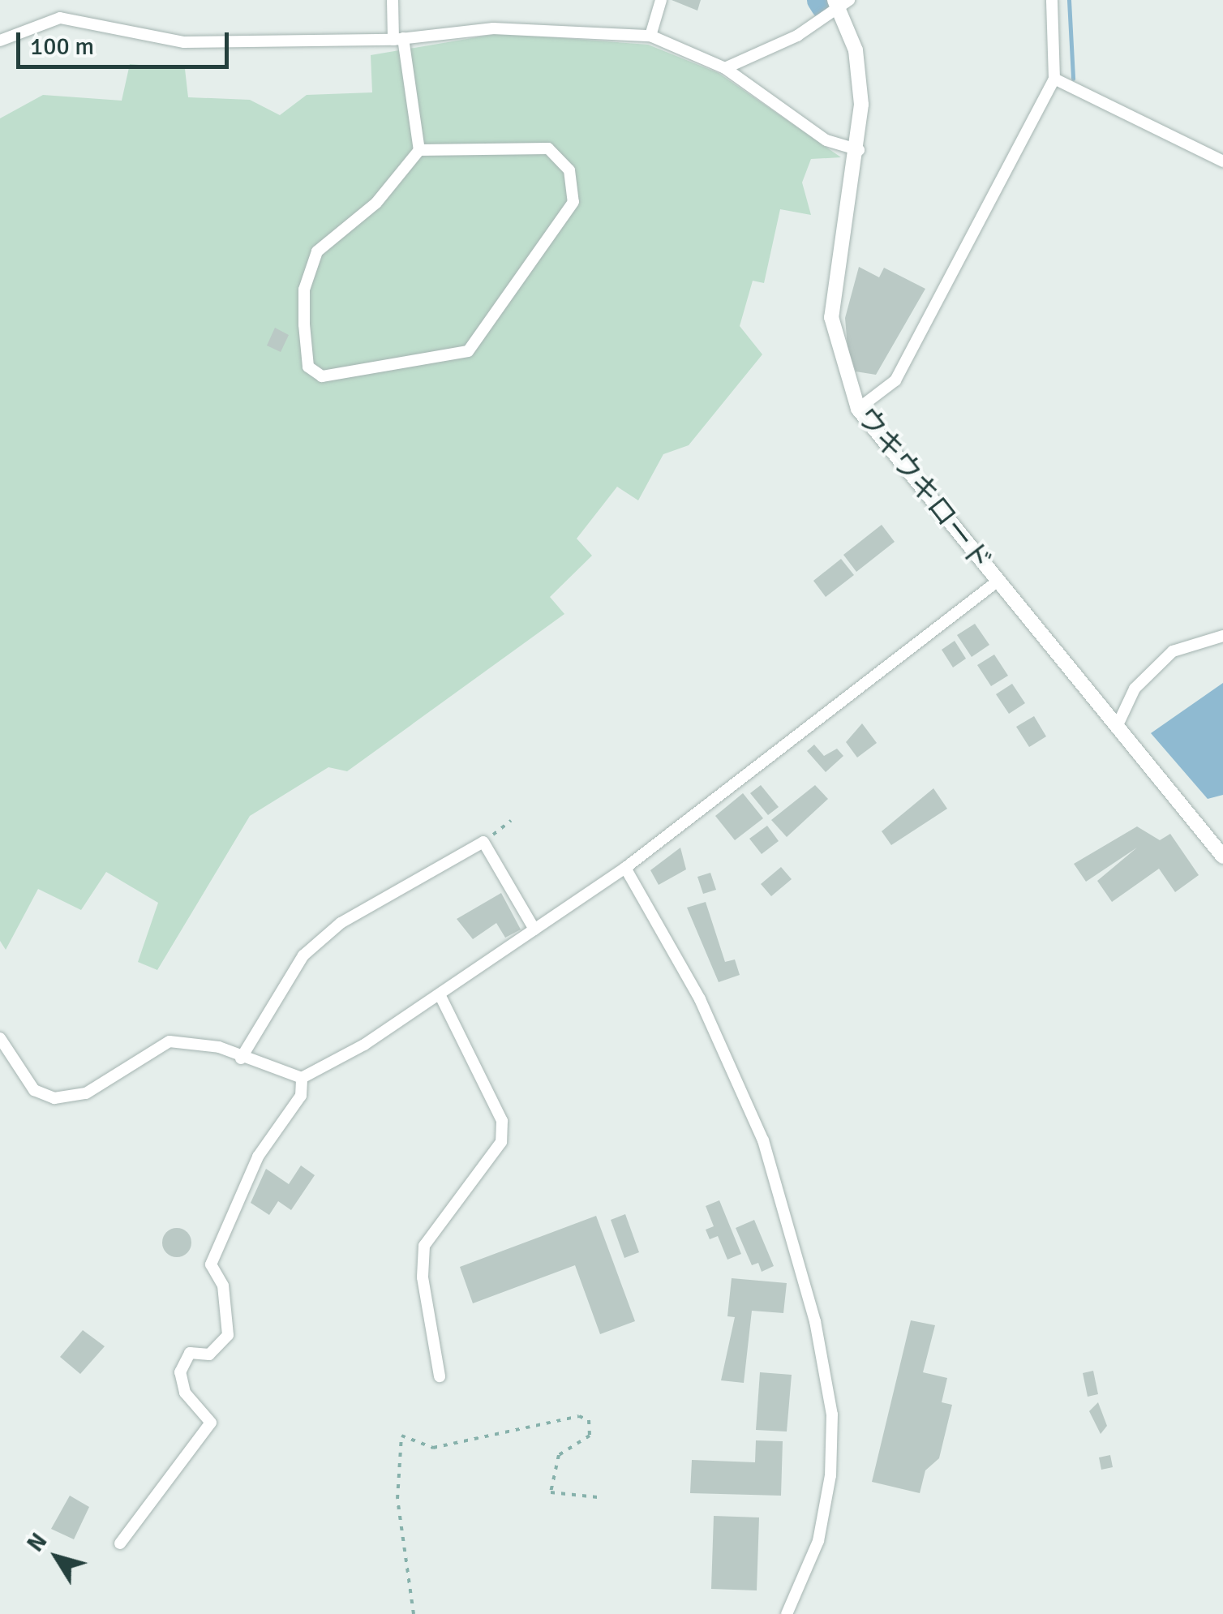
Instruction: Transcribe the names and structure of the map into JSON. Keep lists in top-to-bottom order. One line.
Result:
{"streets":{"street":["ウキウキロード"]},"scale_bar":"100 m","north":"top left"}
